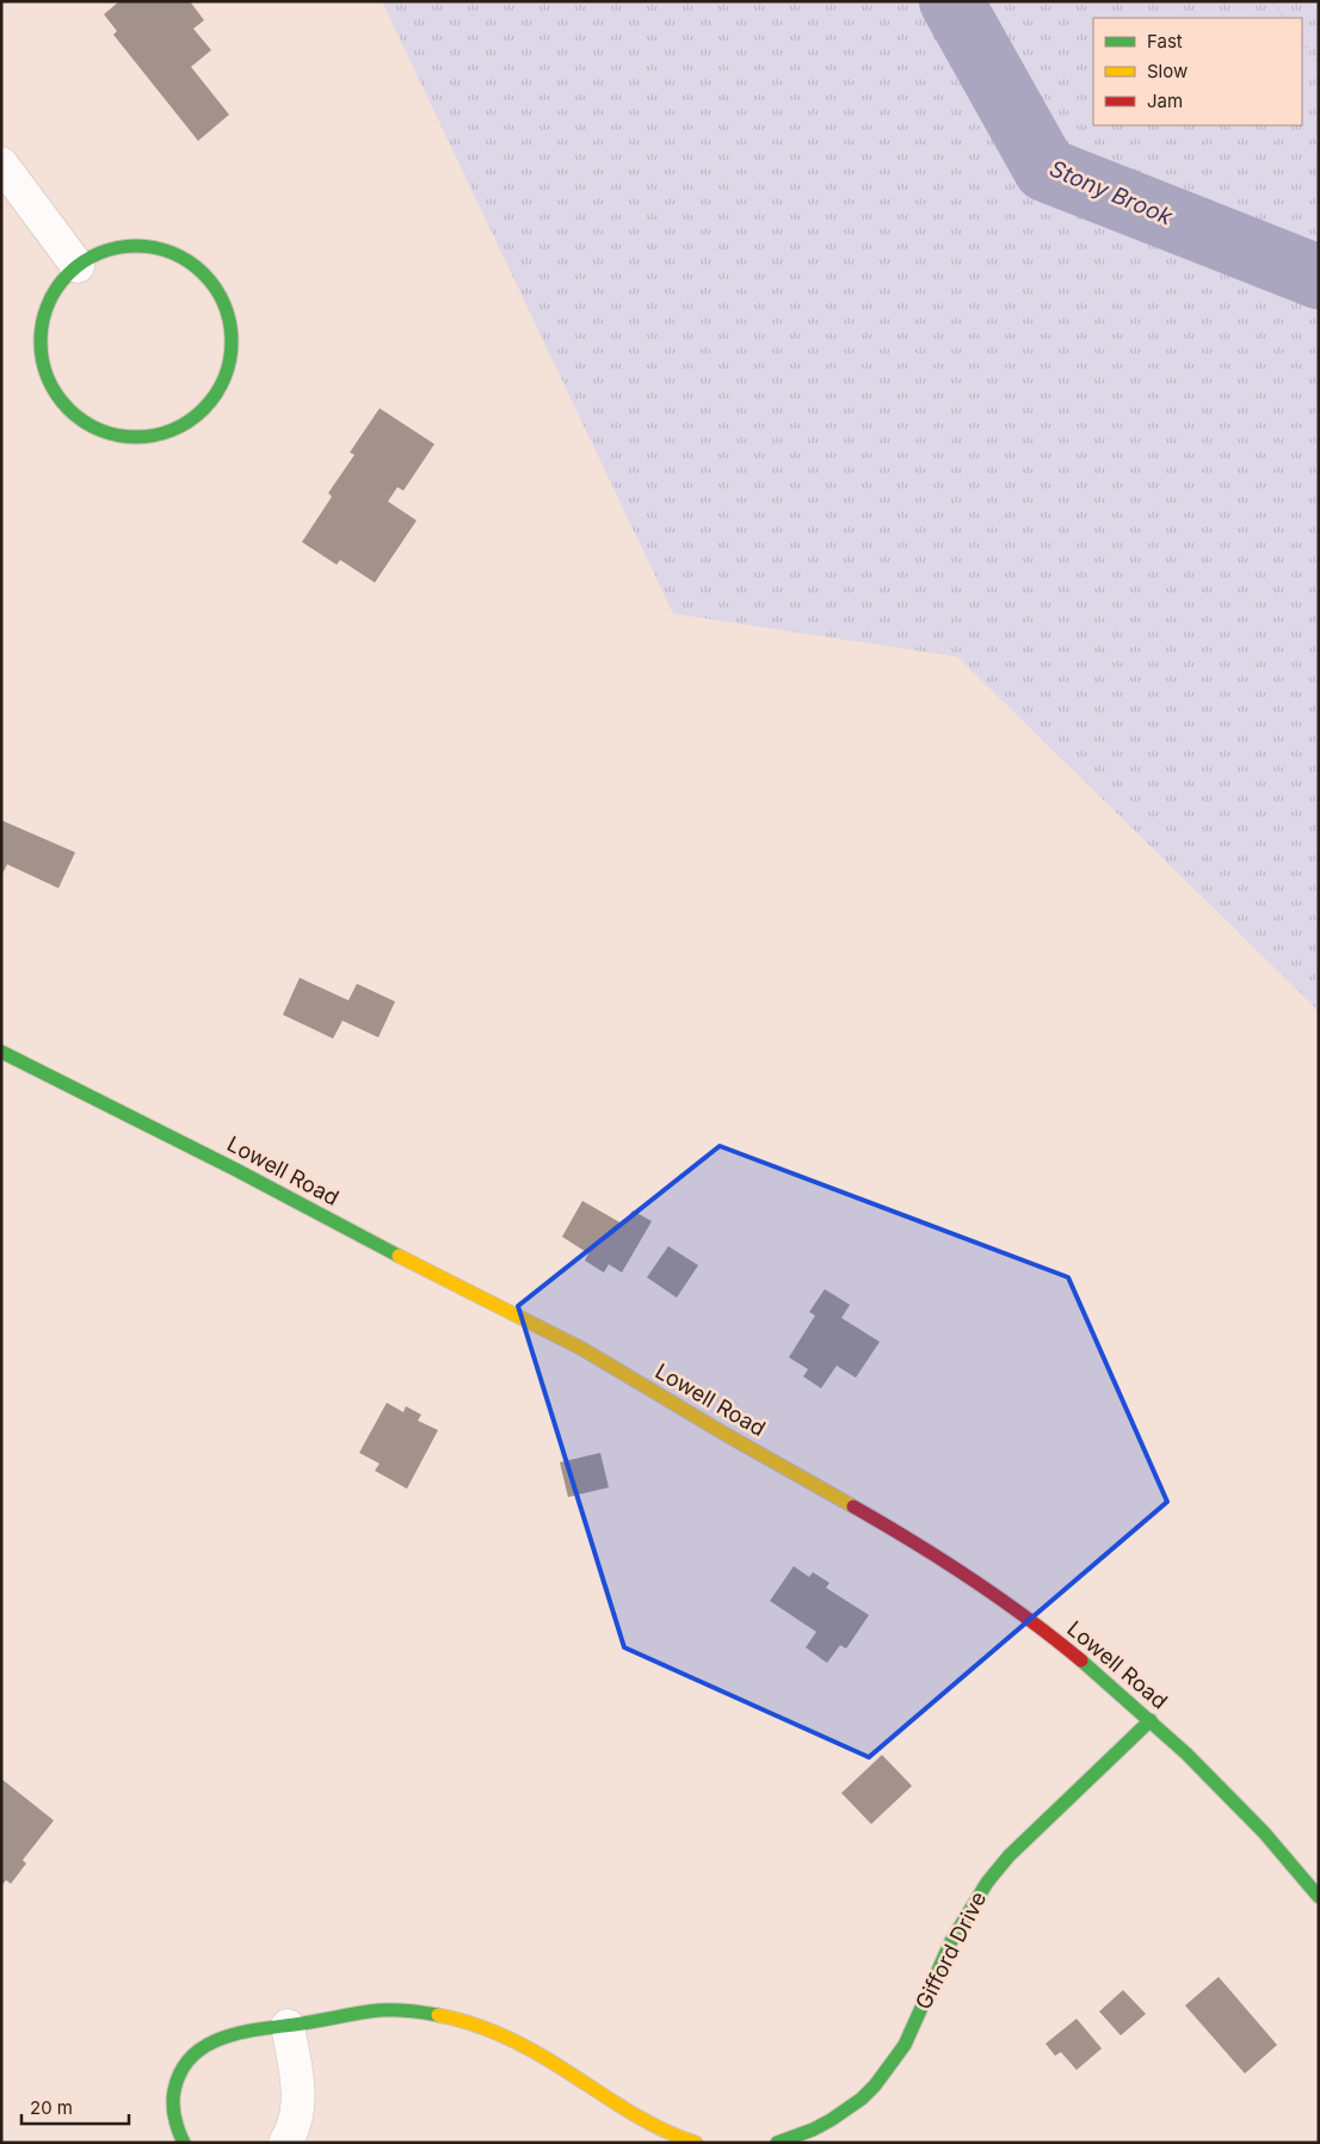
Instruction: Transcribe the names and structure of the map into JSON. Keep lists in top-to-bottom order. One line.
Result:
{"streets":{"street":["Lowell Road","Gifford Drive"]},"crossings":[["Lowell Road","Gifford Drive"]],"water":["Stony Brook"],"legend":["Fast","Slow","Jam"],"scale_bar":"20 m"}
